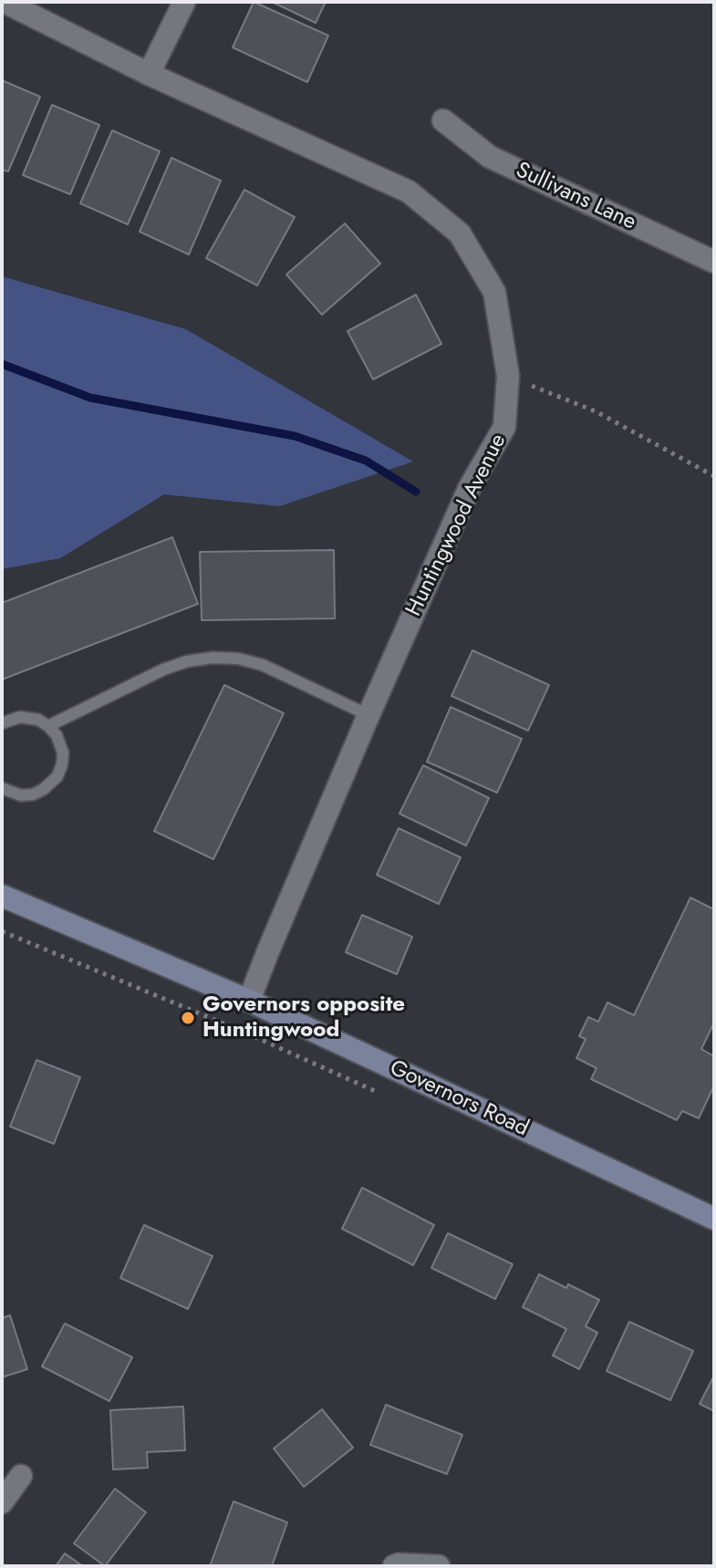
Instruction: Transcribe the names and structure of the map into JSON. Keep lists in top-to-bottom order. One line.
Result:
{"streets":{"main road":["Governors Road"],"street":["Sullivans Lane","Huntingwood Avenue"]},"crossings":[["Huntingwood Avenue","Governors Road"]],"places":["Governors opposite Huntingwood"]}
